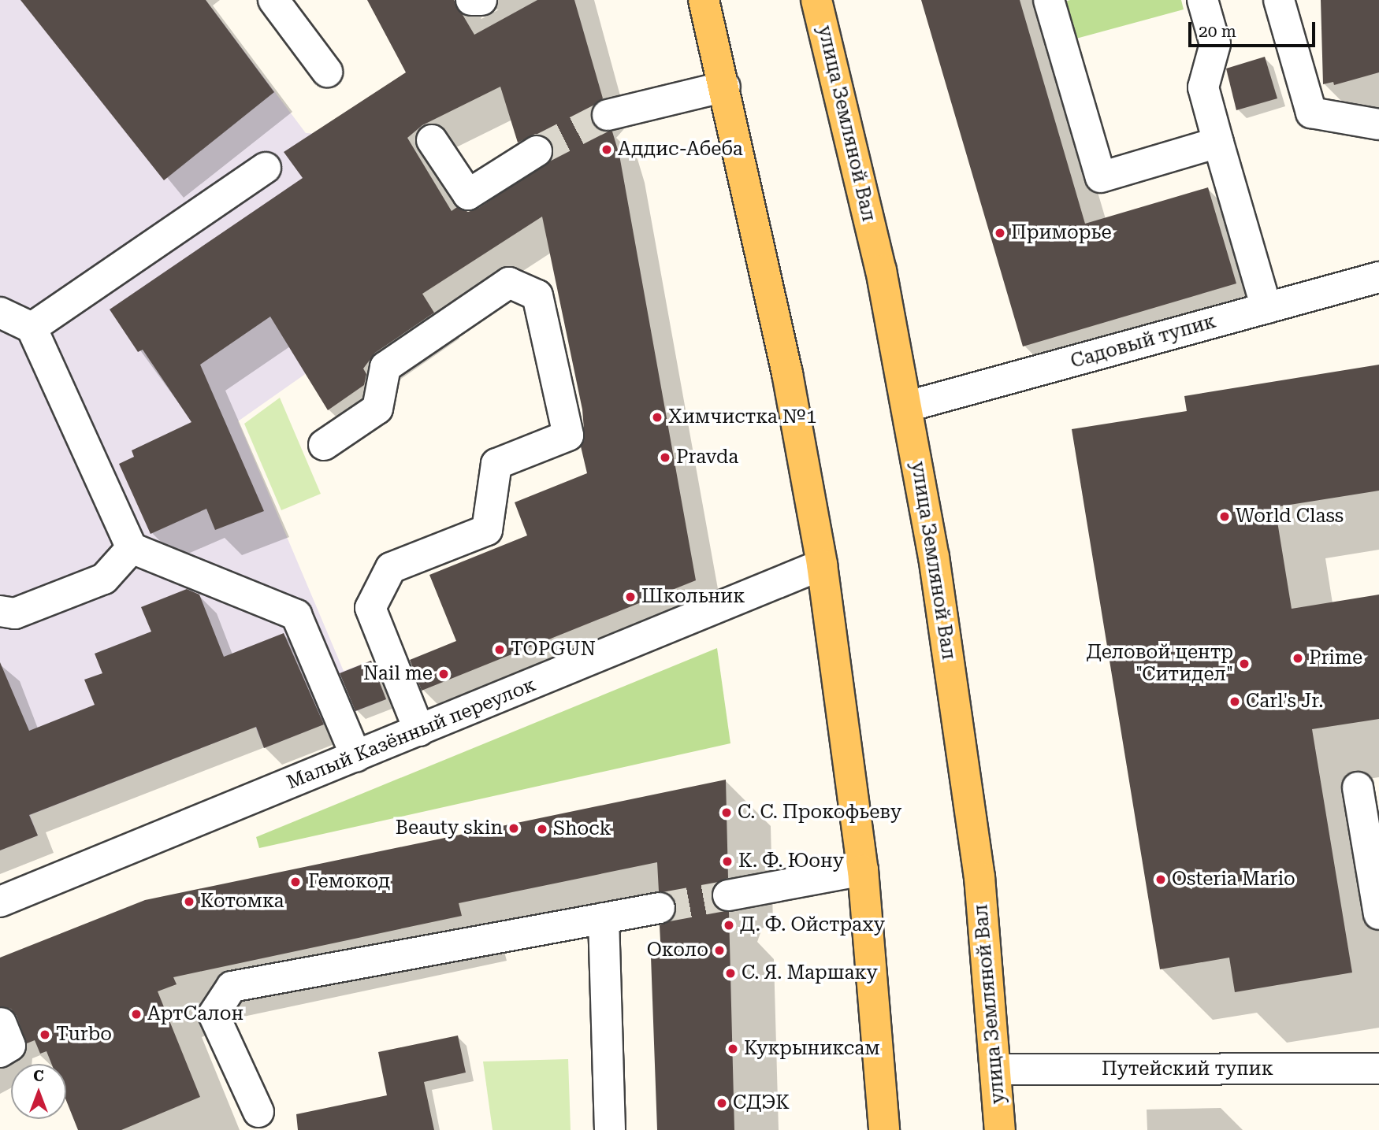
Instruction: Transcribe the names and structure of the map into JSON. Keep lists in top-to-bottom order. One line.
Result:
{"streets":{"main road":["улица Земляной Вал"],"street":["Садовый тупик","Малый Казённый переулок","Путейский тупик"]},"crossings":[["улица Земляной Вал","Садовый тупик"],["улица Земляной Вал","Путейский тупик"]],"places":["Аддис-Абеба","Приморье","Химчистка №1","Pravda","World Class","Школьник","TOPGUN","Prime","Деловой центр \"Ситидел\"","Nail me","Carl's Jr.","С. С. Прокофьеву","Beauty skin","Shock","К. Ф. Юону","Osteria Mario","Гемокод","Котомка","Д. Ф. Ойстраху","Около","С. Я. Маршаку","АртСалон","Turbo","Кукрыниксам","СДЭК"],"scale_bar":"20 m","north":"top"}
